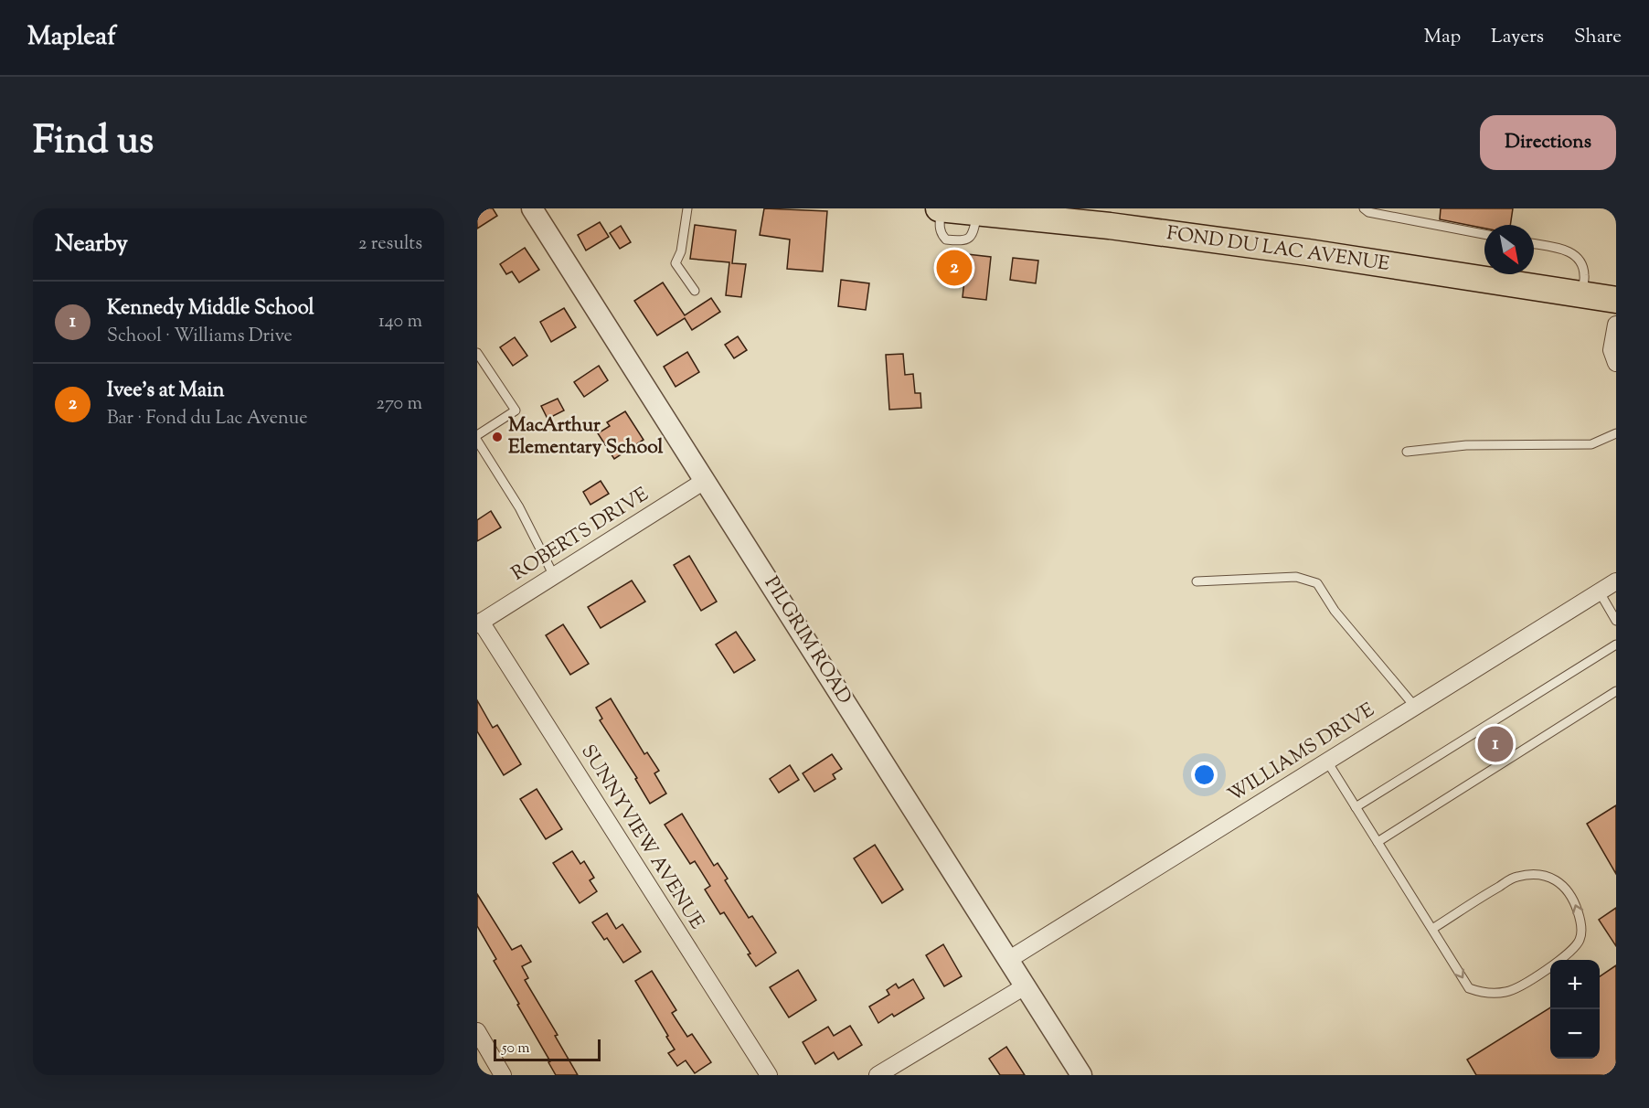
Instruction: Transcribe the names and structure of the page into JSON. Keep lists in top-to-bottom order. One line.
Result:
{"streets":{"main road":["FOND DU LAC AVENUE"],"street":["ROBERTS DRIVE","PILGRIM ROAD","WILLIAMS DRIVE","SUNNYVIEW AVENUE"]},"crossings":[["ROBERTS DRIVE","PILGRIM ROAD"],["ROBERTS DRIVE","SUNNYVIEW AVENUE"],["PILGRIM ROAD","WILLIAMS DRIVE"]],"places":["MacArthur Elementary School"],"scale_bar":"50 m","north":"bottom right","page":{"header":"Mapleaf","nav":["Map","Layers","Share"],"title":"Find us","buttons":"Directions","heading":["Nearby","2 results"],"pins":["2","1"],"list":[{"mark":"1","name":"Kennedy Middle School","note":"School · Williams Drive","value":"140 m"},{"mark":"2","name":"Ivee's at Main","note":"Bar · Fond du Lac Avenue","value":"270 m"}],"map_buttons":["+","−"],"scale":"50 m"}}
